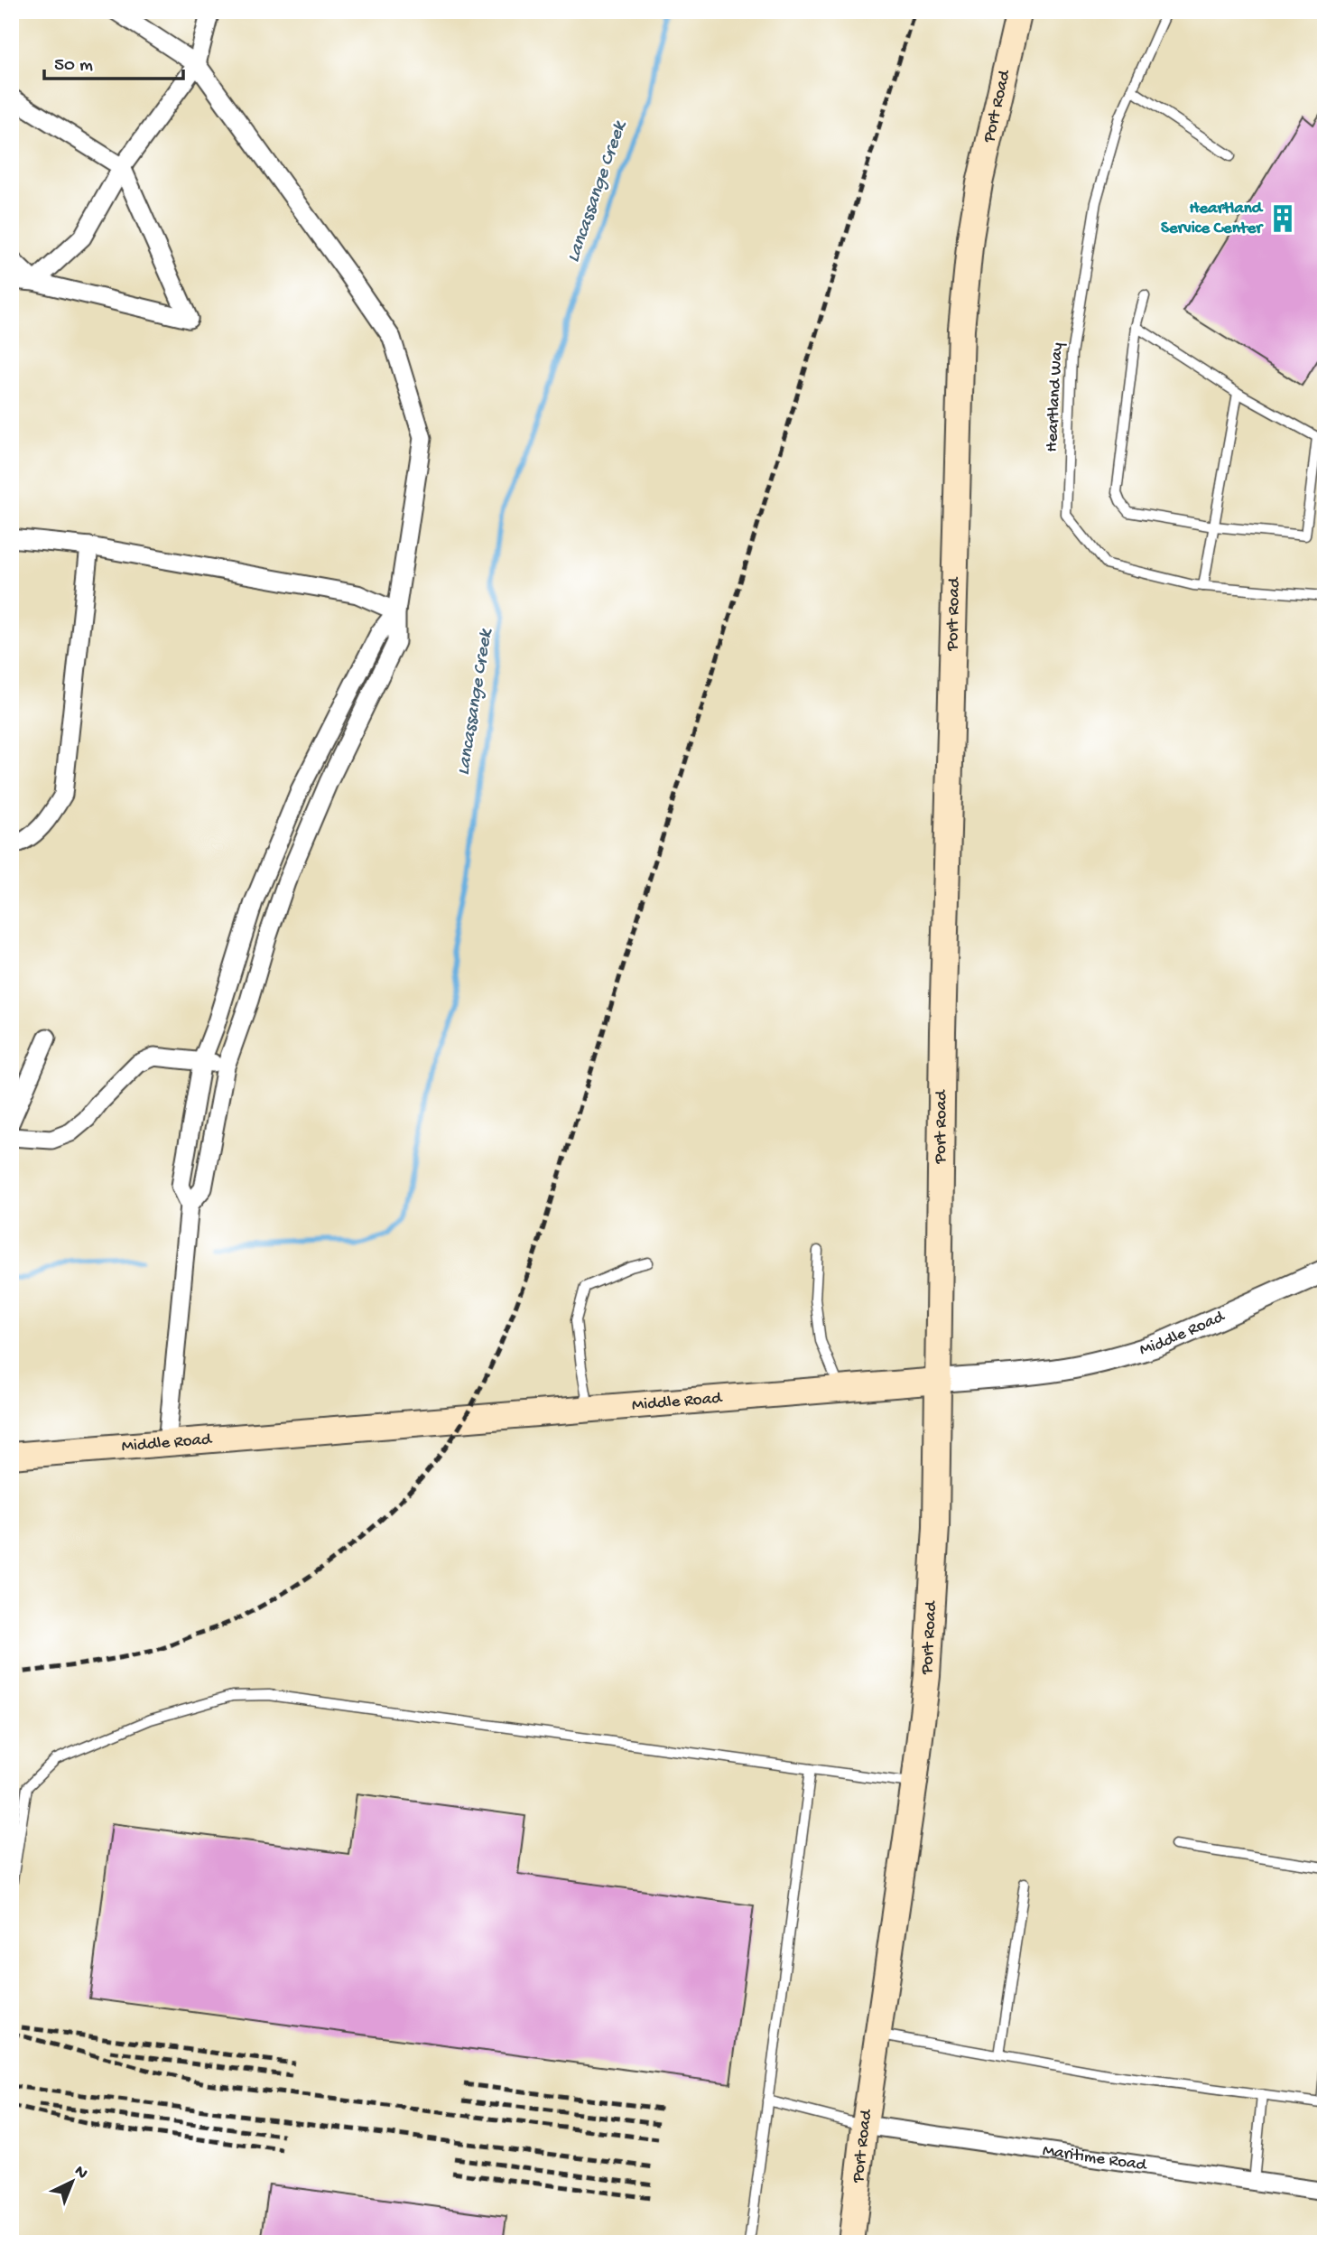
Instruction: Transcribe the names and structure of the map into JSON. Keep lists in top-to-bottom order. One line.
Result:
{"streets":{"main road":["Port Road","Middle Road"],"street":["Maritime Road"],"lane":["Heartland Way"]},"crossings":[["Port Road","Middle Road"],["Port Road","Maritime Road"]],"water":["Lancassange Creek"],"places":{"building":["Heartland Service Center"]},"scale_bar":"50 m","north":"top right"}
